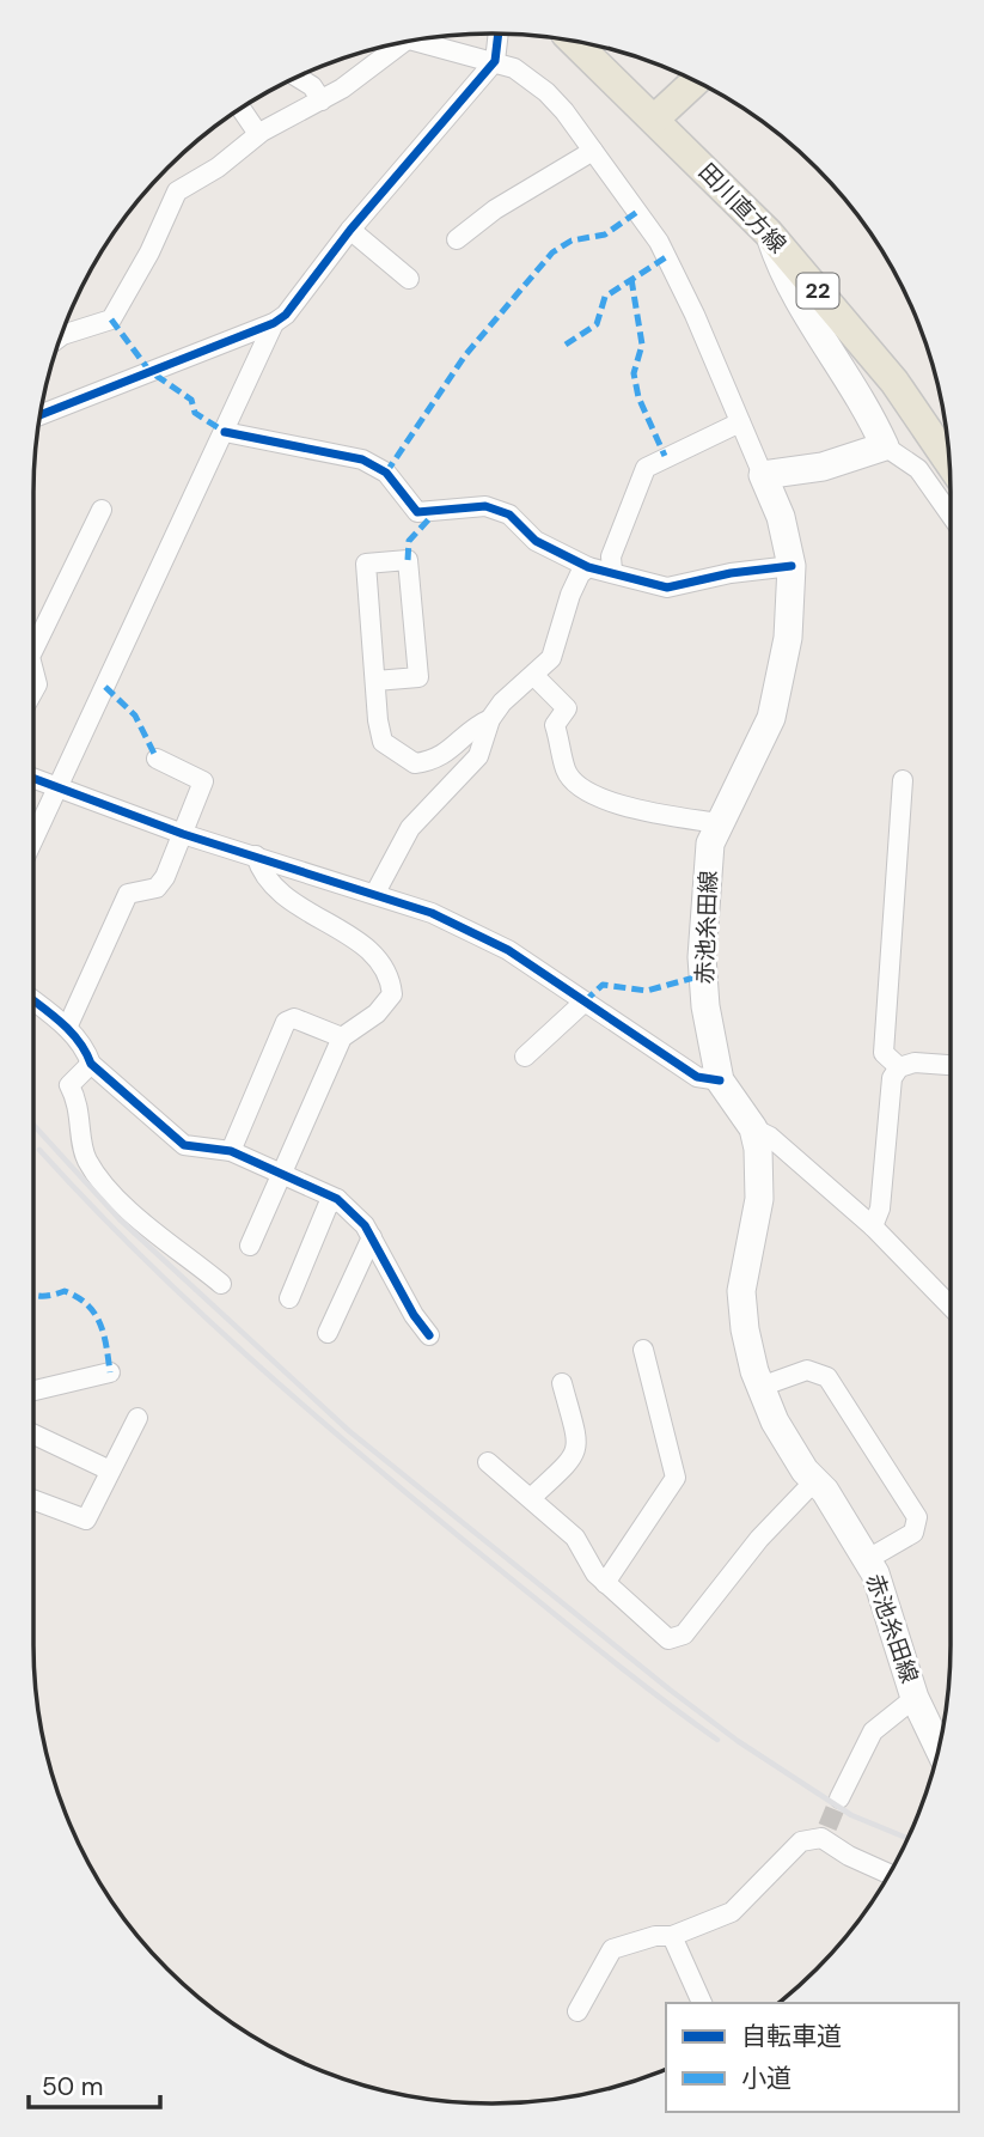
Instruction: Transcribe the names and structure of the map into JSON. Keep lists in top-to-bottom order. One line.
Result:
{"streets":{"main road":["田川直方線","22","赤池糸田線"]},"legend":["自転車道","小道"],"scale_bar":"50 m"}
